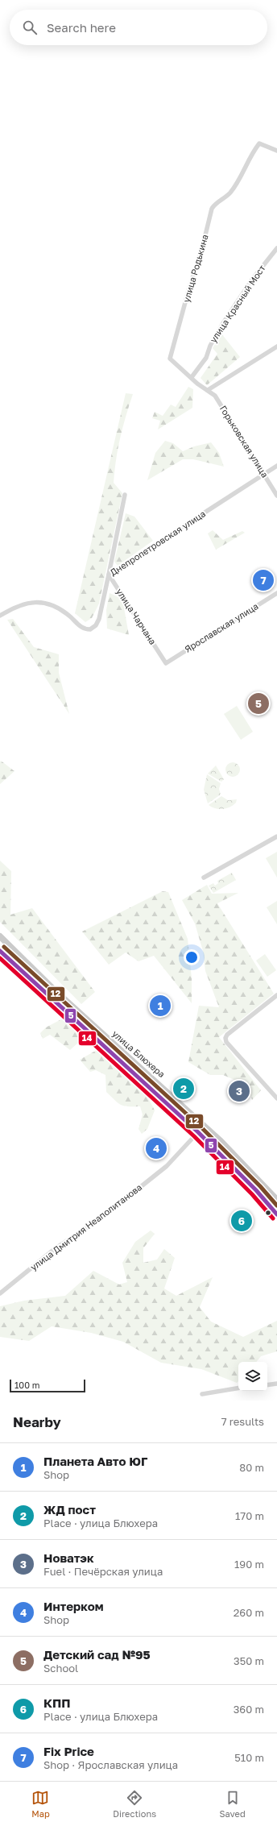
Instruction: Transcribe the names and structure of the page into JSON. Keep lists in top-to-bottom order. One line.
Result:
{"streets":{"main road":["улица Блюхера"],"street":["улица Родькина","улица Красный Мост","Горьковская улица","Днепропетровская улица","улица Чарчана","Ярославская улица","улица Дмитрия Неаполитанова"]},"crossings":[["улица Родькина","улица Красный Мост"],["улица Родькина","Горьковская улица"],["Горьковская улица","Днепропетровская улица"],["Днепропетровская улица","улица Чарчана"],["улица Чарчана","Ярославская улица"],["улица Блюхера","улица Дмитрия Неаполитанова"]],"lines":["transit line 12","transit line 5","transit line 14"],"scale_bar":"100 m","page":{"search":"Search here","pins":["7","5","1","2","3","4","6"],"scale":"100 m","heading":["Nearby","7 results"],"list":[{"mark":"1","name":"Планета Авто ЮГ","note":"Shop","value":"80 m"},{"mark":"2","name":"ЖД пост","note":"Place · улица Блюхера","value":"170 m"},{"mark":"3","name":"Новатэк","note":"Fuel · Печёрская улица","value":"190 m"},{"mark":"4","name":"Интерком","note":"Shop","value":"260 m"},{"mark":"5","name":"Детский сад №95","note":"School","value":"350 m"},{"mark":"6","name":"КПП","note":"Place · улица Блюхера","value":"360 m"},{"mark":"7","name":"Fix Price","note":"Shop · Ярославская улица","value":"510 m"}],"nav":["Map","Directions","Saved"]}}
